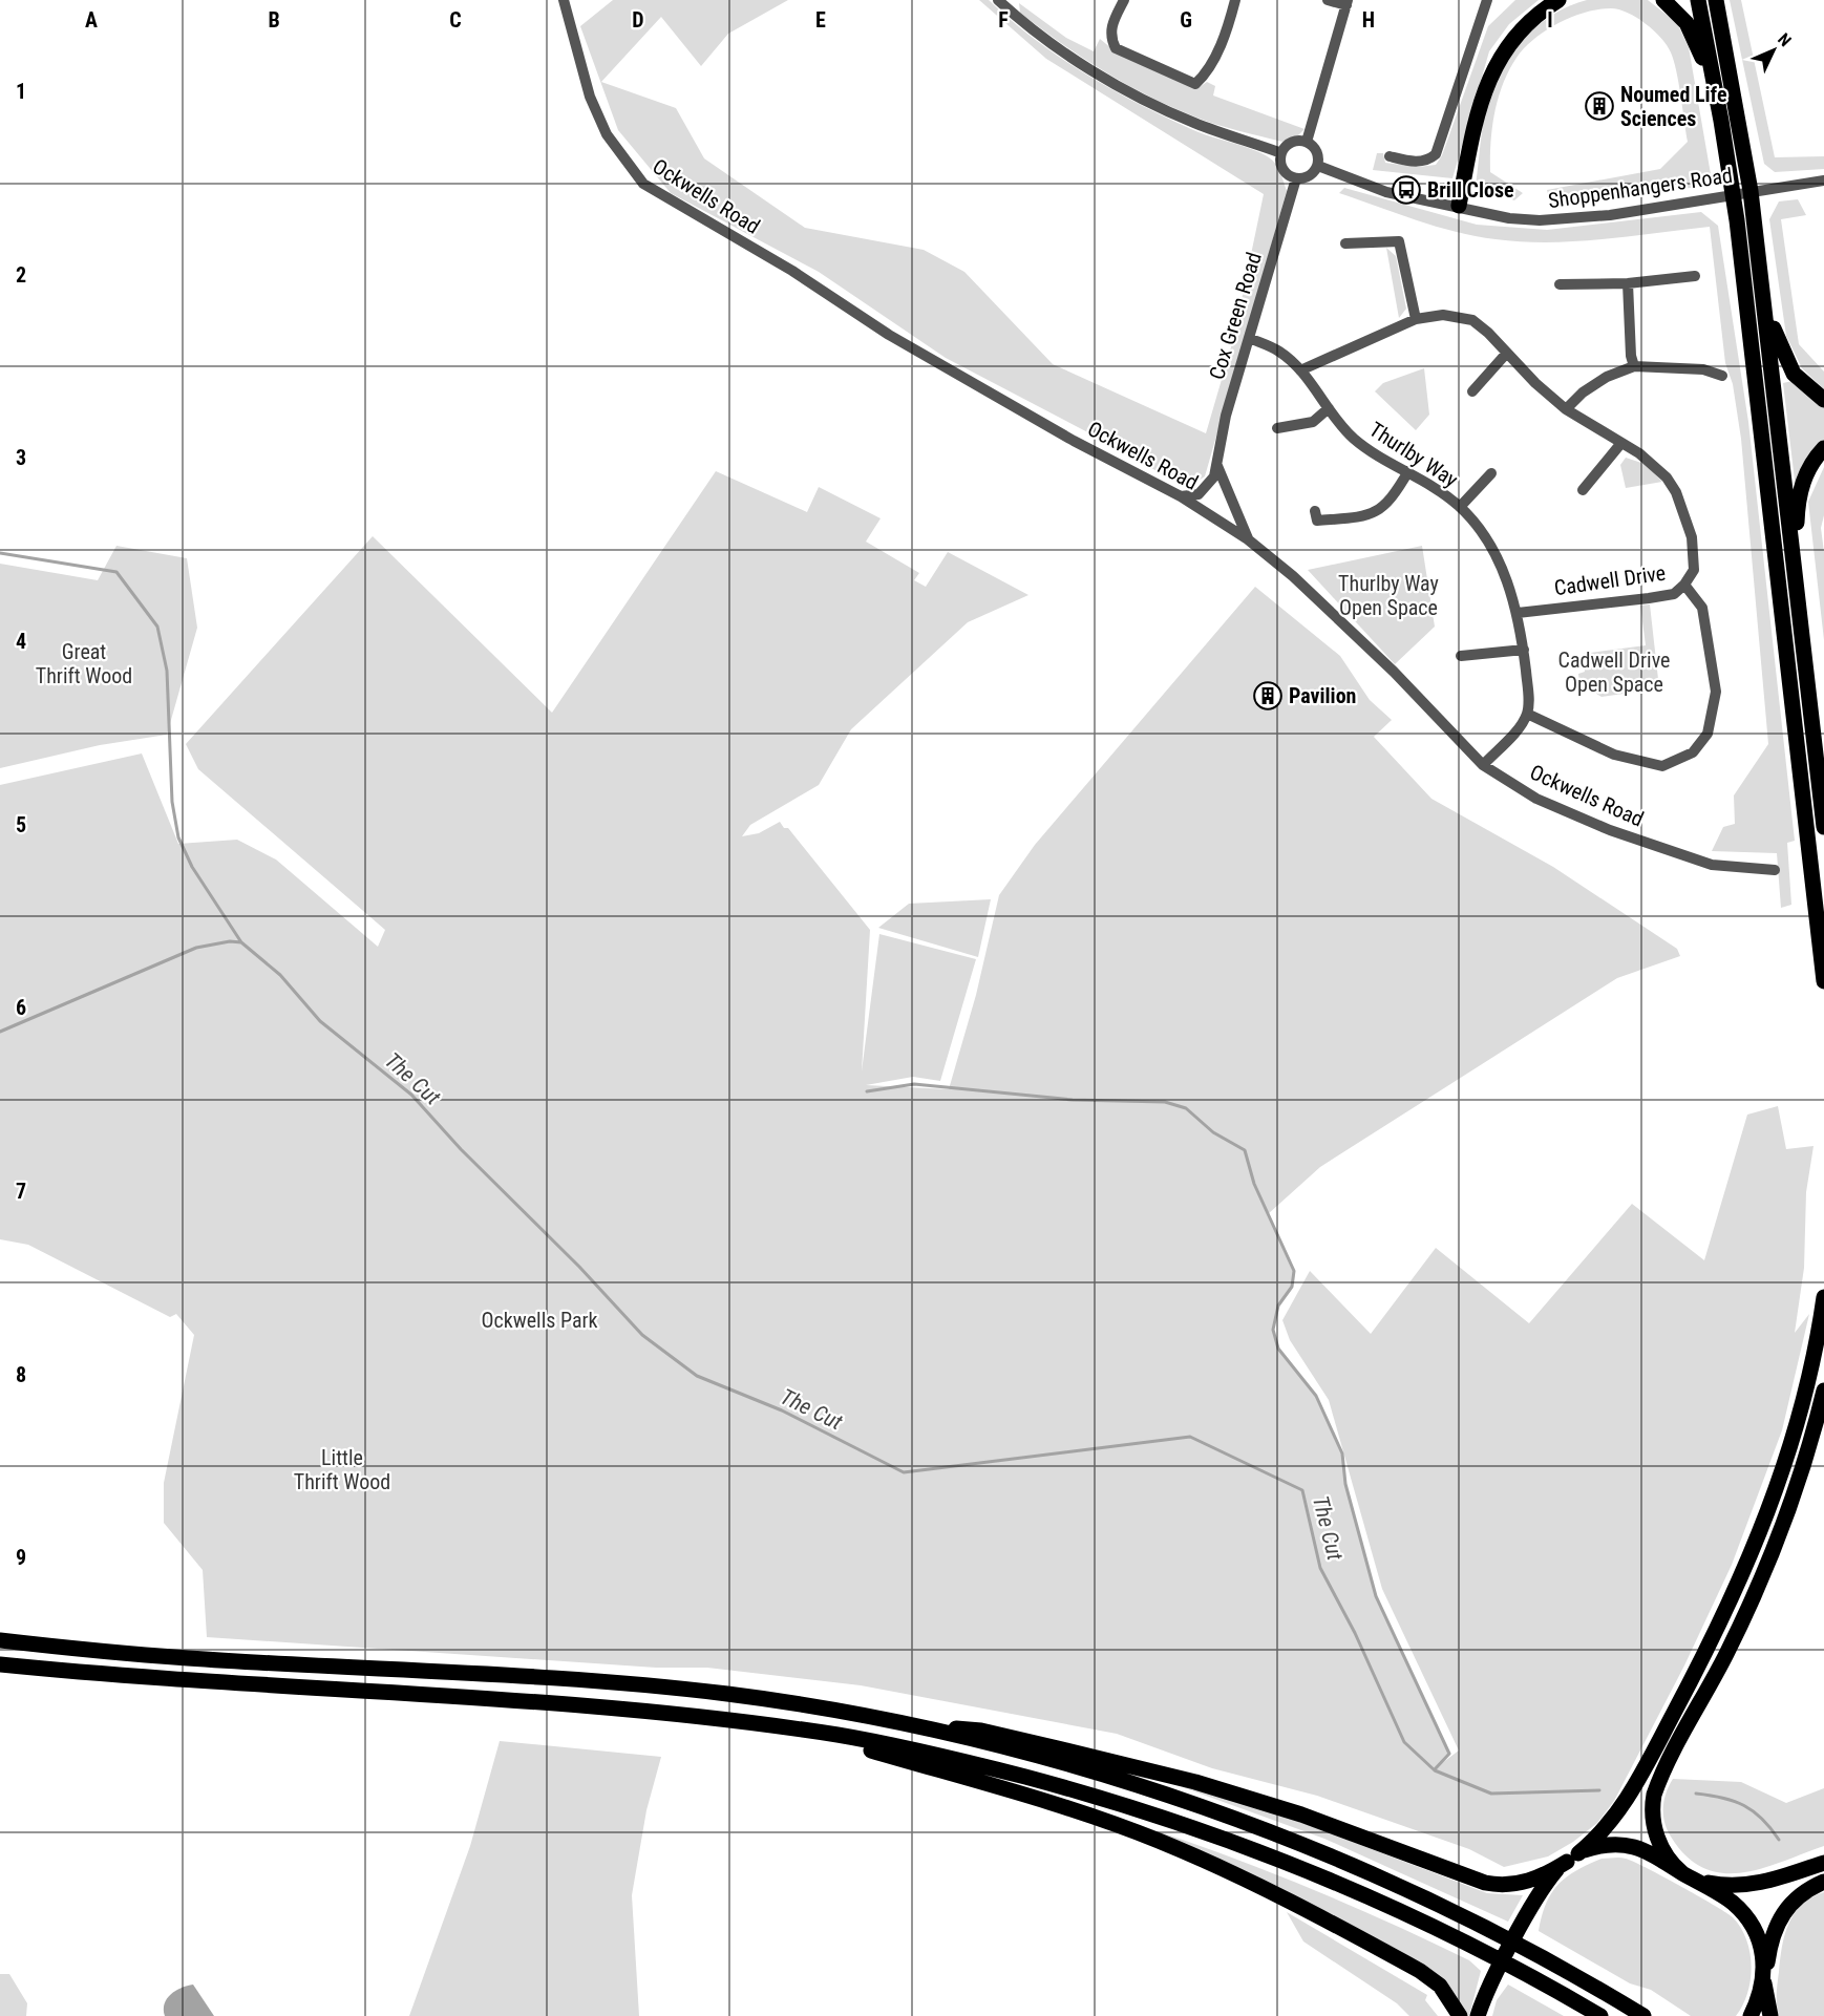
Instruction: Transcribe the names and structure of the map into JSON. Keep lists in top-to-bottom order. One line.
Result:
{"streets":{"street":["Shoppenhangers Road","Ockwells Road","Cox Green Road","Thurlby Way","Cadwell Drive"]},"crossings":[["Shoppenhangers Road","Cox Green Road"],["Ockwells Road","Cox Green Road"],["Cox Green Road","Thurlby Way"],["Thurlby Way","Cadwell Drive"]],"water":["The Cut"],"parks":["Thurlby Way Open Space","Great Thrift Wood","Cadwell Drive Open Space","Ockwells Park","Little Thrift Wood"],"places":{"building":["Noumed Life Sciences","Pavilion"],"bus stop":["Brill Close"]},"north":"top right","grid":{"columns":["A","B","C","D","E","F","G","H","I"],"rows":["1","2","3","4","5","6","7","8","9"]}}
